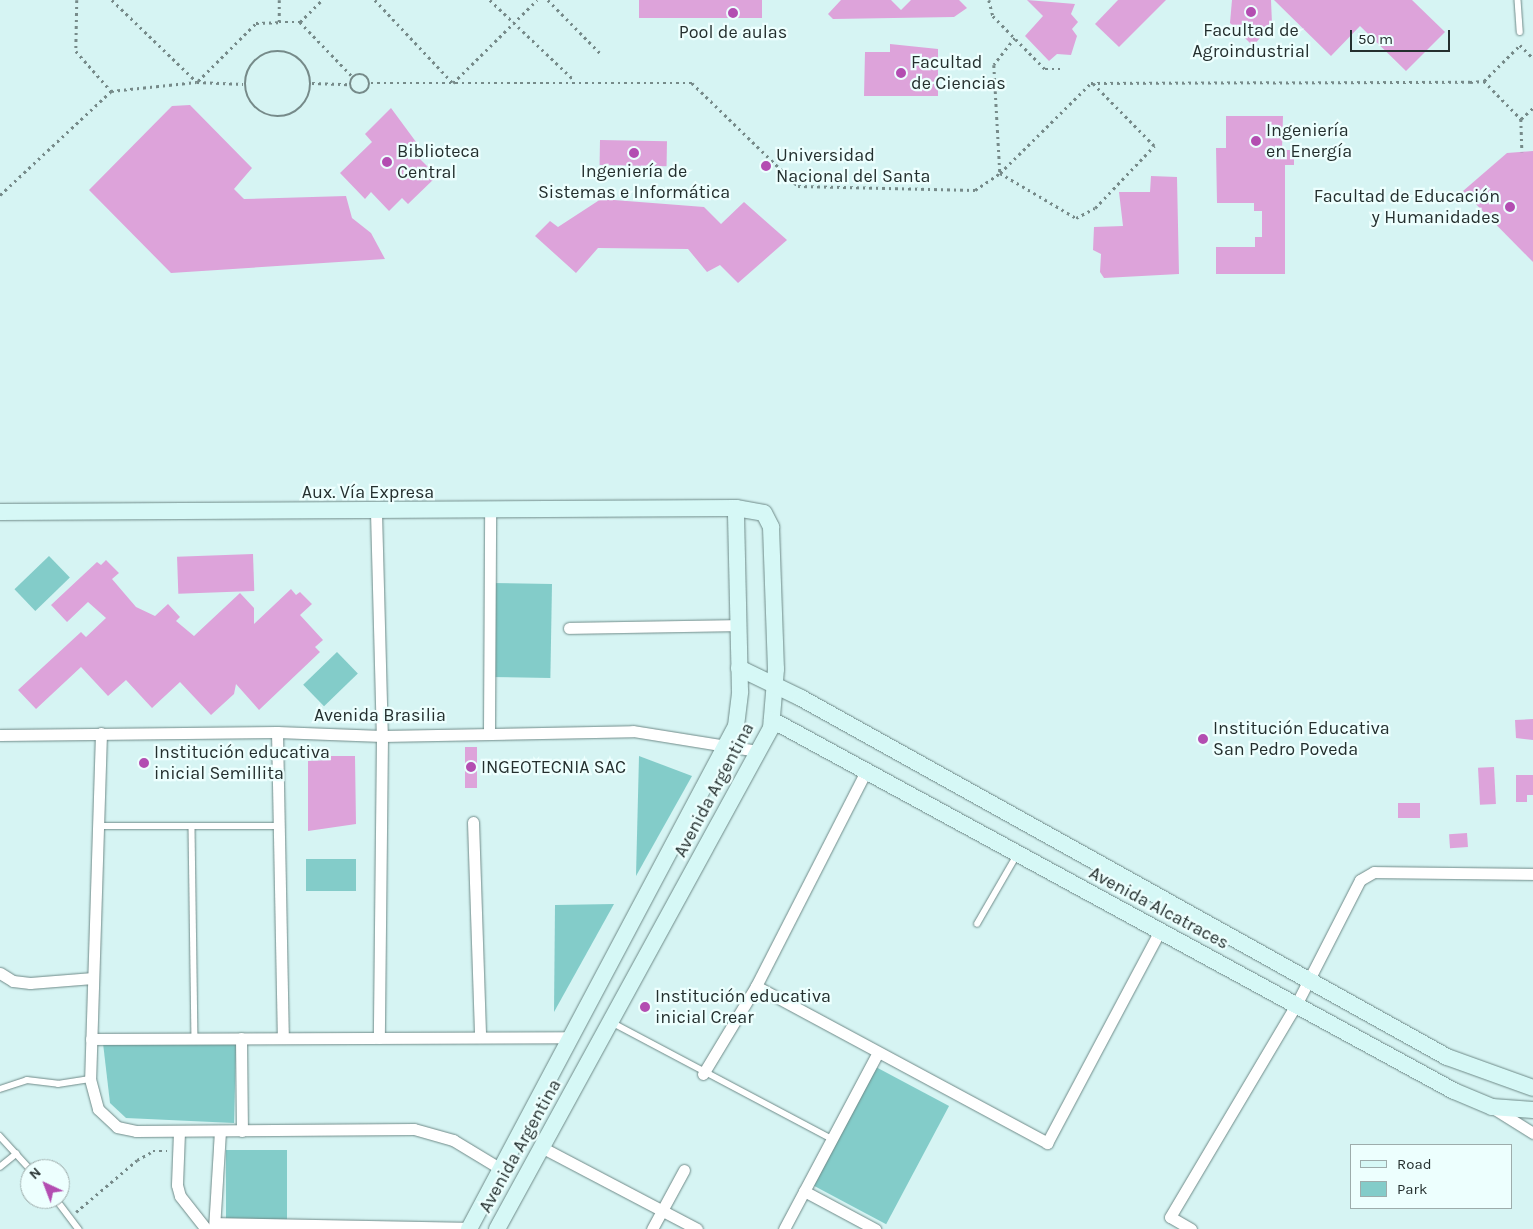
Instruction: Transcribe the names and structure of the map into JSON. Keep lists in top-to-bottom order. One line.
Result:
{"streets":{"main road":["Aux. Vía Expresa","Avenida Argentina","Avenida Alcatraces"],"street":["Avenida Brasilia"]},"crossings":[["Aux. Vía Expresa","Avenida Argentina"],["Avenida Brasilia","Avenida Argentina"],["Avenida Argentina","Avenida Alcatraces"]],"places":["Facultad de Agroindustrial","Pool de aulas","Facultad de Ciencias","Ingeniería en Energía","Ingeniería de Sistemas e Informática","Biblioteca Central","Universidad Nacional del Santa","Facultad de Educación y Humanidades","Institución Educativa San Pedro Poveda","Institución educativa inicial Semillita","INGEOTECNIA SAC","Institución educativa inicial Crear"],"legend":["Road","Park"],"scale_bar":"50 m","north":"top left"}
